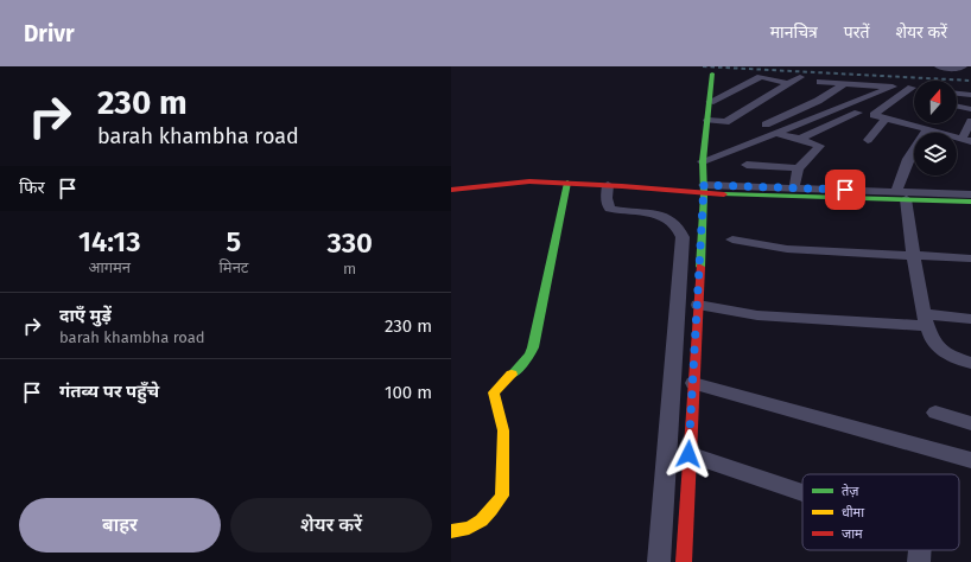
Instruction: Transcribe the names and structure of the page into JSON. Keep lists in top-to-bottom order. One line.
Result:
{"legend":["तेज़","धीमा","जाम"],"north":"top","page":{"header":"Drivr","nav":["मानचित्र","परतें","शेयर करें"],"turn":["230 m","barah khambha road"],"then":"फिर","eta":["14:13","आगमन","5","मिनट","330","m"],"list":[{"name":"दाएँ मुड़ें","note":"barah khambha road","value":"230 m"},{"name":"गंतव्य पर पहुँचे","value":"100 m"}],"buttons":["बाहर","शेयर करें"]}}
